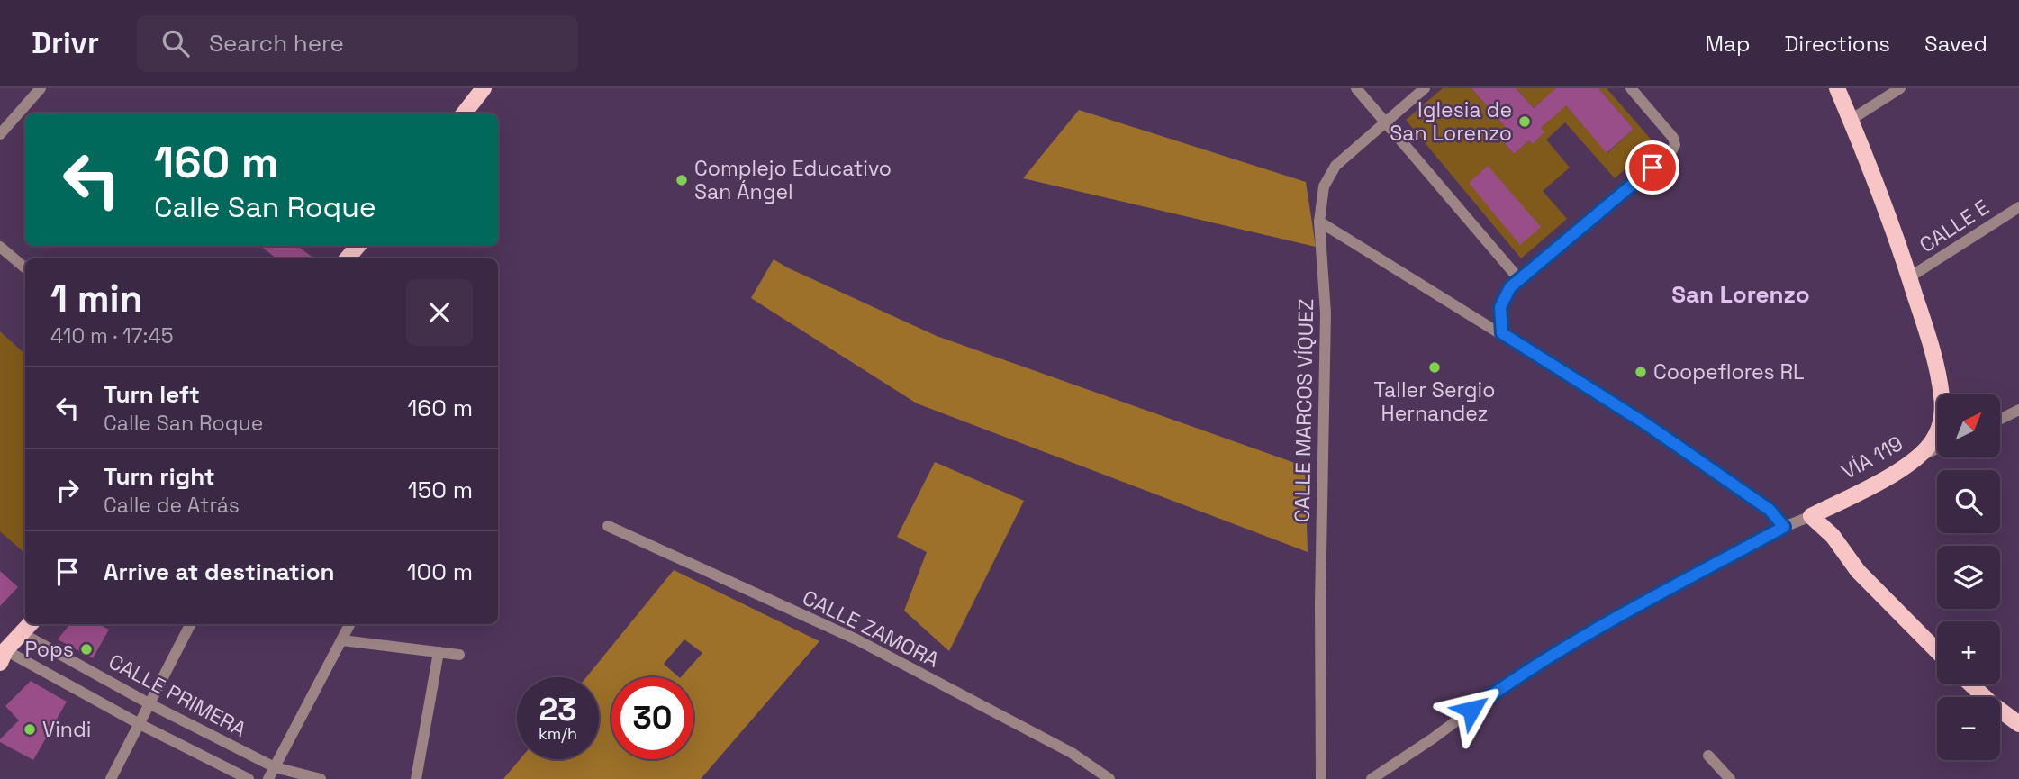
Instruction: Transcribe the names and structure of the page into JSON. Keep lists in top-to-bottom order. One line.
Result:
{"streets":{"main road":["VÍA 119"],"street":["CALLE E","CALLE MARCOS VÍQUEZ","CALLE ZAMORA","CALLE PRIMERA"]},"crossings":[["CALLE E","VÍA 119"]],"districts":["San Lorenzo"],"places":["Iglesia de San Lorenzo","Complejo Educativo San Ángel","Taller Sergio Hernandez","Coopeflores RL","Pops","Vindi"],"north":"top right","page":{"header":"Drivr","search":"Search here","nav":["Map","Directions","Saved"],"turn":["160 m","Calle San Roque"],"heading":["1 min","410 m · 17:45"],"list":[{"name":"Turn left","note":"Calle San Roque","value":"160 m"},{"name":"Turn right","note":"Calle de Atrás","value":"150 m"},{"name":"Arrive at destination","value":"100 m"}],"map_buttons":["+","−"],"speed":"23 km/h","limit":"30"}}
